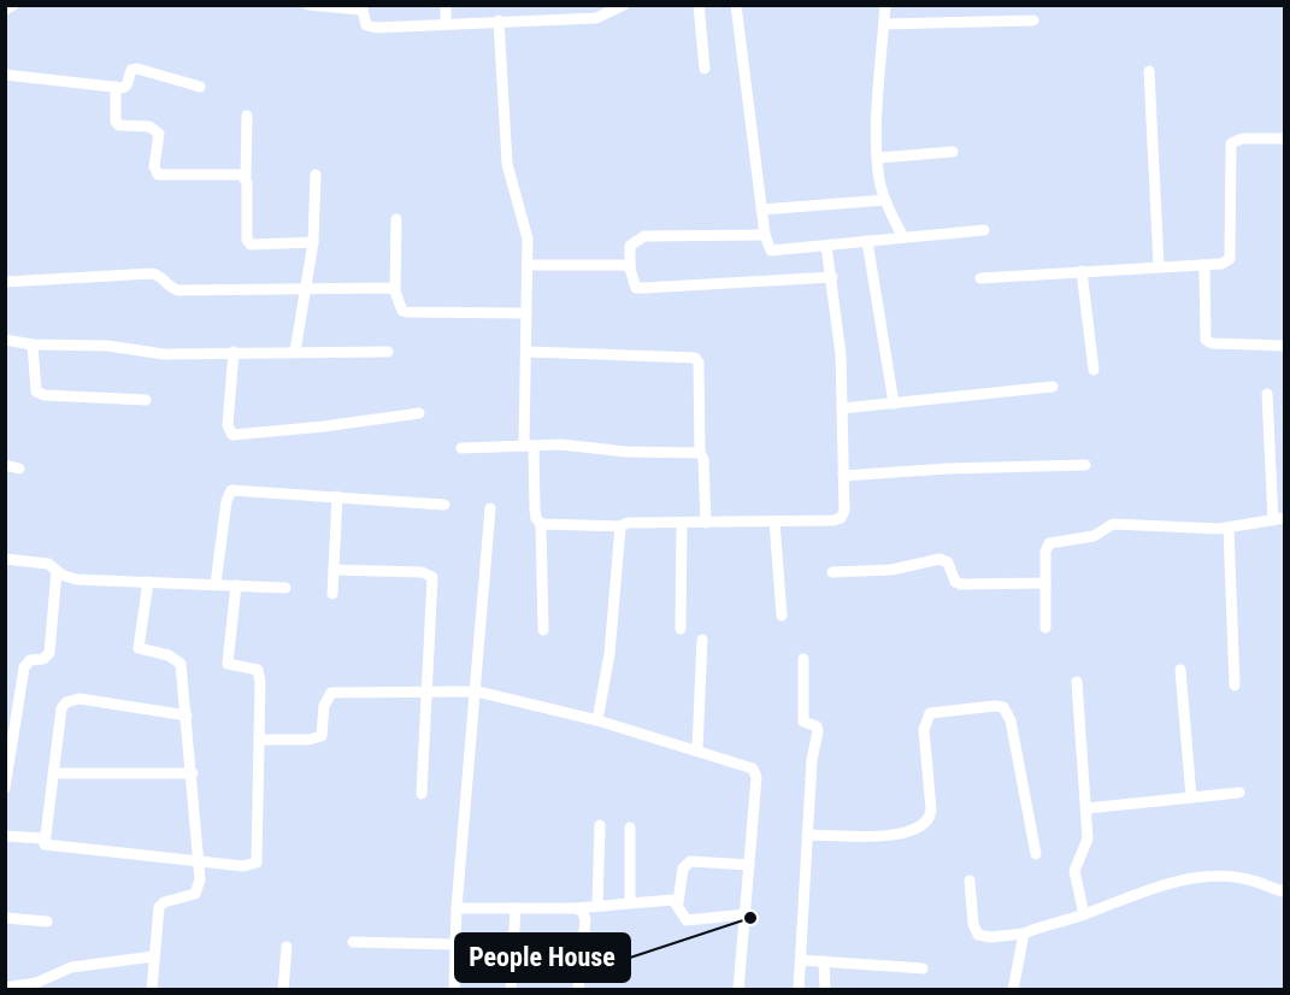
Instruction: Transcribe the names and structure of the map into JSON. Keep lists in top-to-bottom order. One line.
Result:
{"places":["People House"]}
